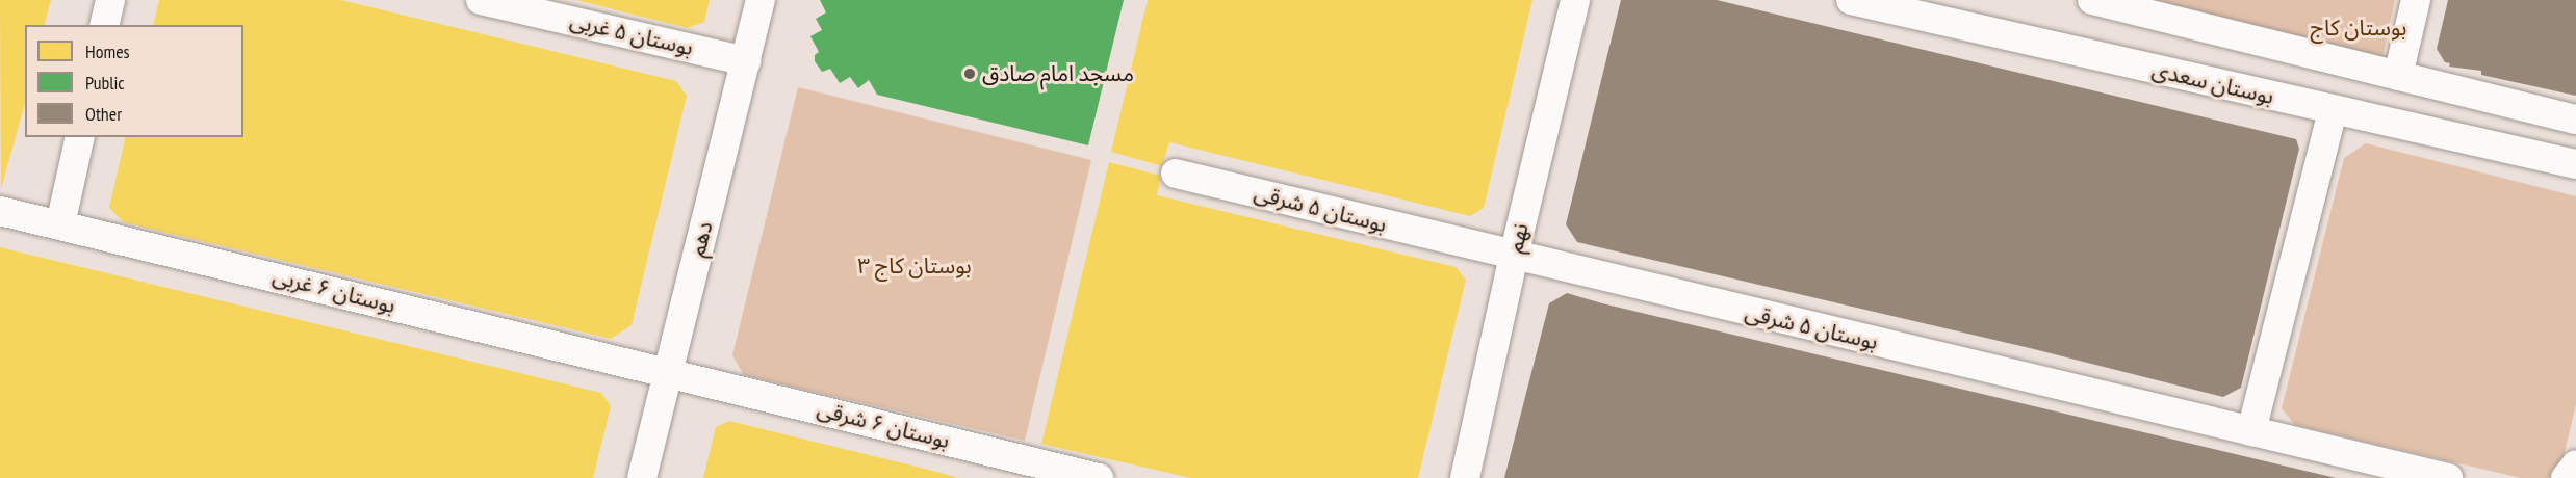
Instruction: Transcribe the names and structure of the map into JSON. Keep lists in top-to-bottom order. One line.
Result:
{"streets":{"street":["بوستان ۵ غربی","بوستان سعدی","بوستان ۵ شرقی","نهم","دهم","بوستان ۶ غربی","بوستان ۶ شرقی"]},"crossings":[["بوستان ۵ غربی","دهم"],["بوستان ۵ شرقی","نهم"],["دهم","بوستان ۶ غربی"],["دهم","بوستان ۶ شرقی"],["بوستان ۶ غربی","بوستان ۶ شرقی"]],"parks":["بوستان کاج","بوستان کاج ۳"],"places":["مسجد امام صادق"],"legend":["Homes","Public","Other"]}
